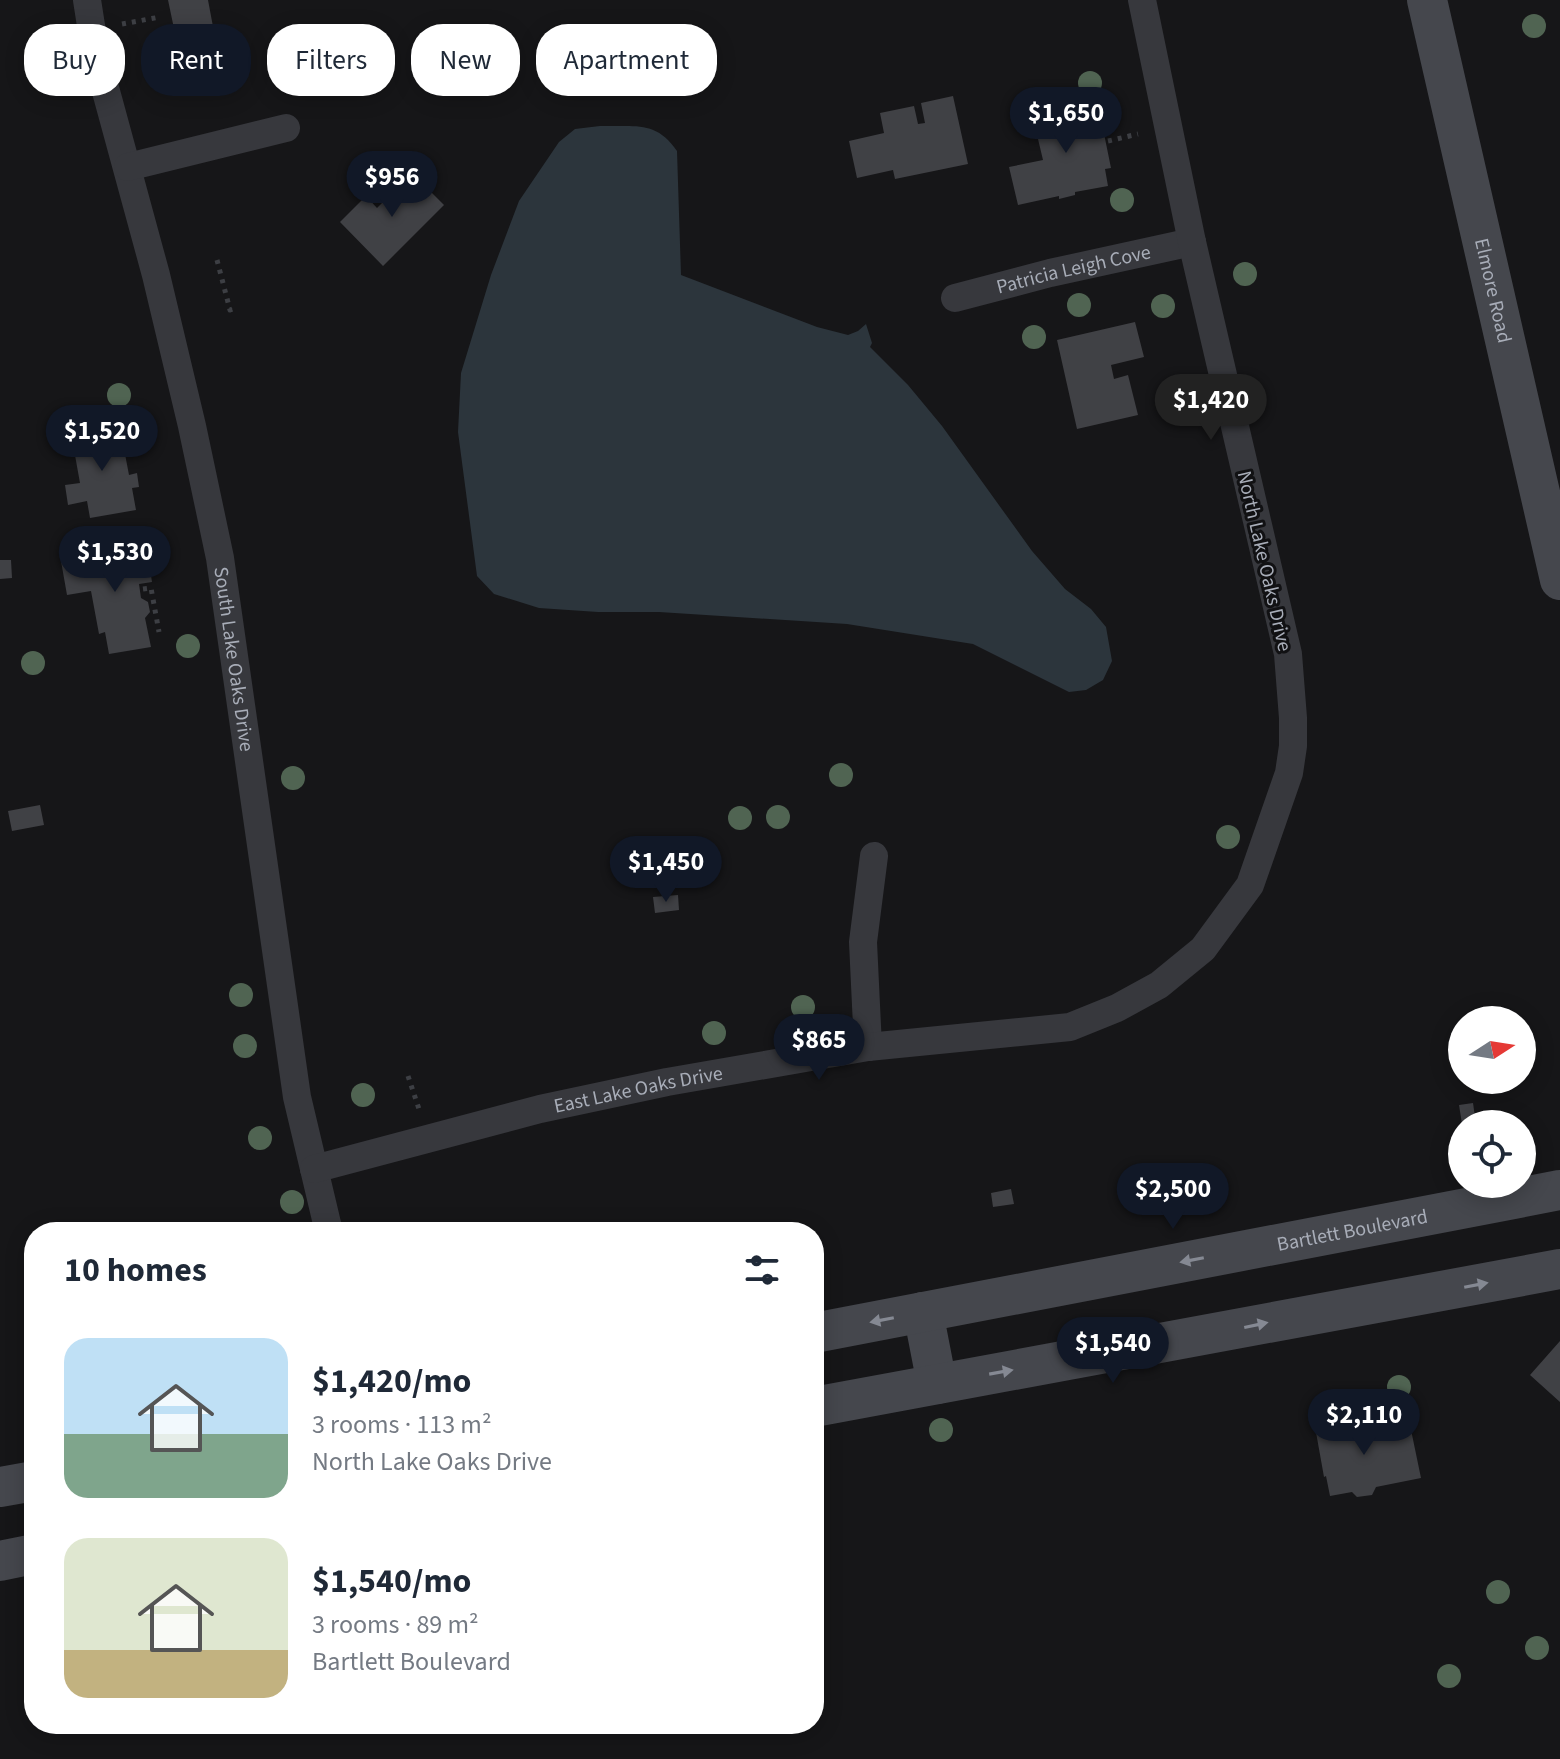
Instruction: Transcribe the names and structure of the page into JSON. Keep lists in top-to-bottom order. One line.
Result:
{"streets":{"main road":["Elmore Road","Bartlett Boulevard"],"street":["Patricia Leigh Cove","North Lake Oaks Drive","South Lake Oaks Drive","East Lake Oaks Drive"]},"crossings":[["Patricia Leigh Cove","North Lake Oaks Drive"],["North Lake Oaks Drive","East Lake Oaks Drive"],["South Lake Oaks Drive","East Lake Oaks Drive"]],"north":"right","page":{"chip":["Buy","Rent","Filters","New","Apartment"],"price":["$1,650","$956","$1,420","$1,520","$1,530","$1,450","$865","$2,500","$1,540","$2,110"],"heading":"10 homes","list":[{"name":"$1,420/mo","note":"3 rooms · 113 m² · North Lake Oaks Drive"},{"name":"$1,540/mo","note":"3 rooms · 89 m² · Bartlett Boulevard"}]}}
